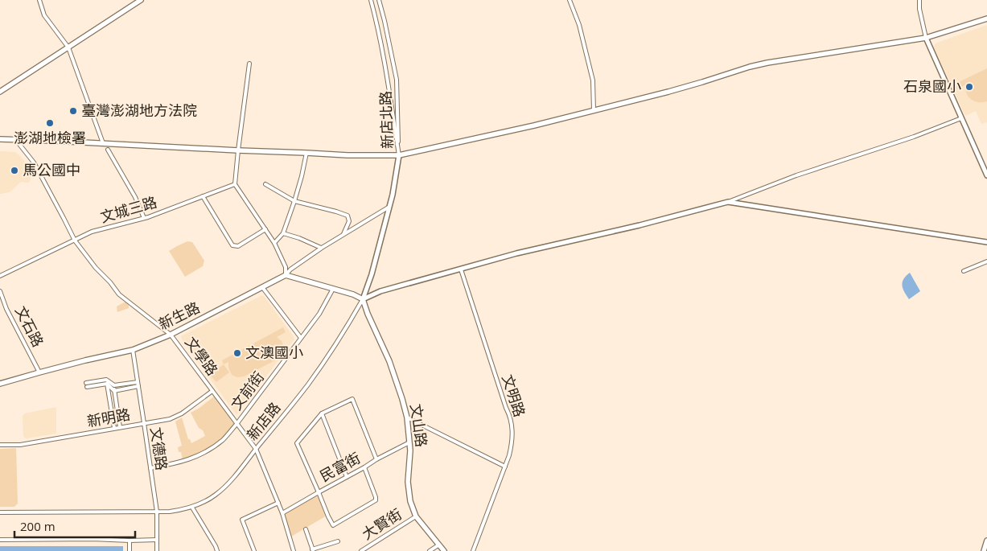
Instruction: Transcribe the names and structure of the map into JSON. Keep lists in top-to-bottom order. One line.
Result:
{"streets":{"main road":["新生路","文山路"],"street":["新店北路","文城三路","文石路","文學路","文前街","文明路","新明路","新店路","文德路","民富街","大賢街"]},"crossings":[["新店北路","新店路"],["文城三路","文學路"],["新生路","文石路"],["新生路","文學路"],["新生路","文德路"],["文學路","文前街"],["文學路","新明路"],["文學路","新店路"],["文學路","民富街"],["文前街","文德路"],["新明路","文德路"],["新店路","文山路"],["新店路","文德路"],["文山路","民富街"],["文山路","大賢街"]],"places":["石泉國小","臺灣澎湖地方法院","澎湖地檢署","馬公國中","文澳國小"],"scale_bar":"200 m"}
